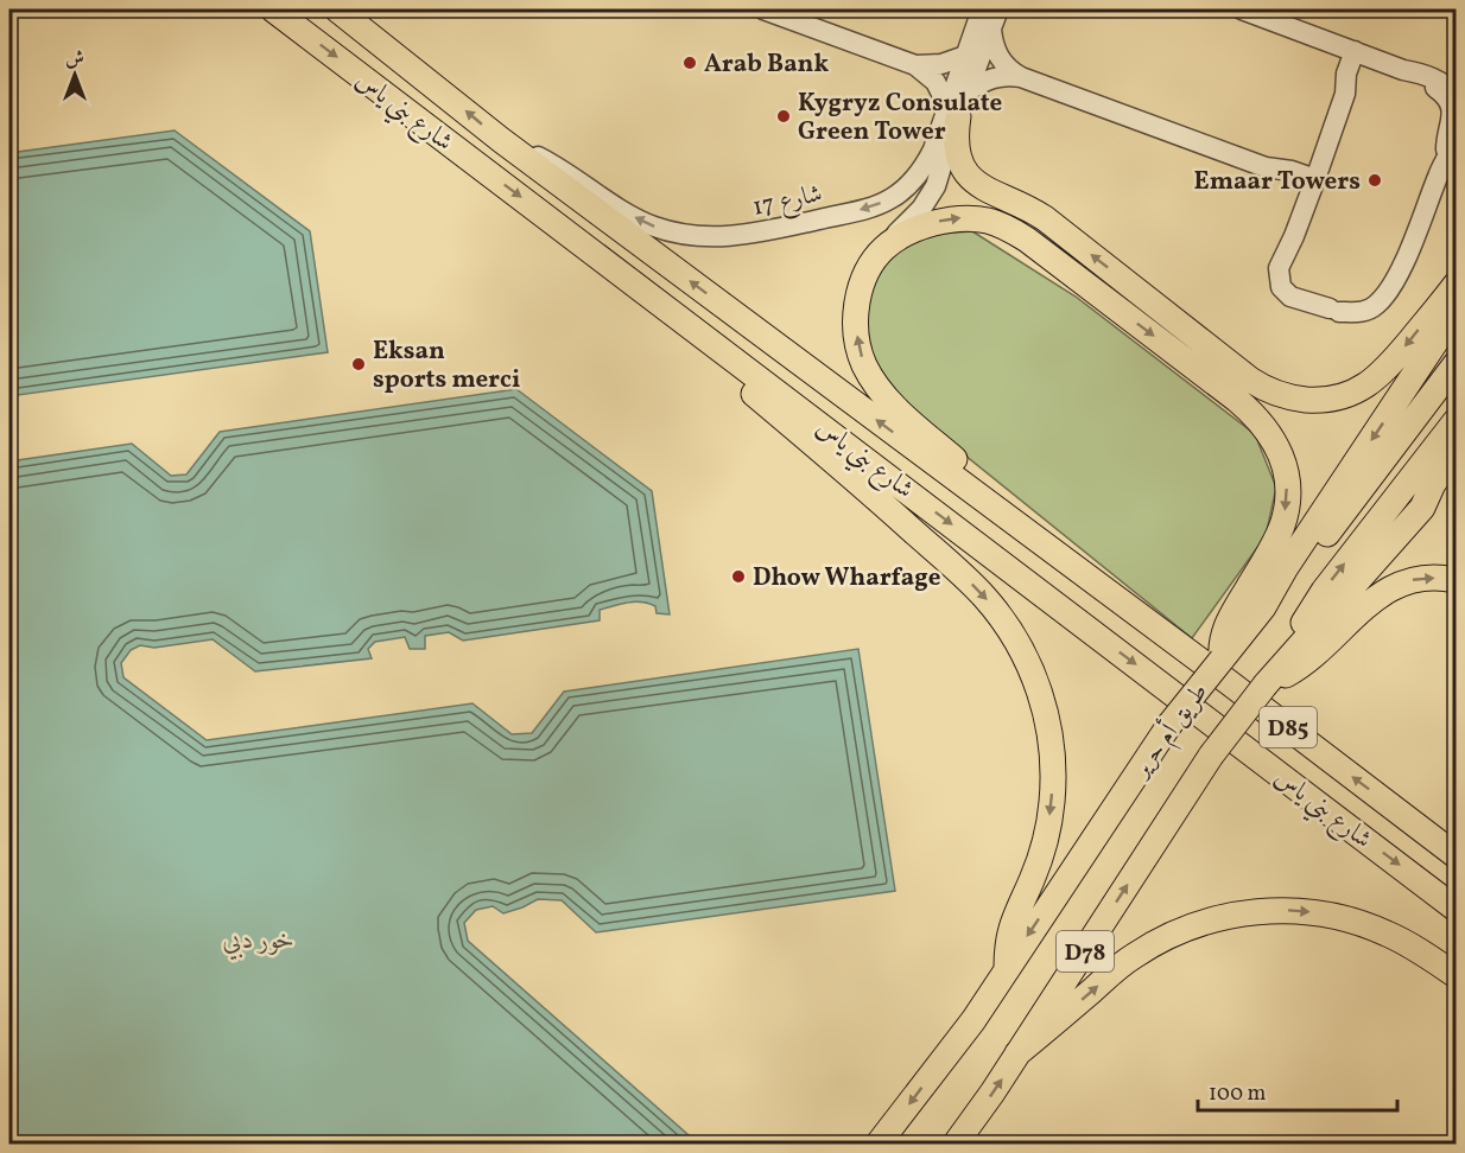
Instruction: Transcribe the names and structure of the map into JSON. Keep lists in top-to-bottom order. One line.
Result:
{"streets":{"main road":["شارع بني ياس","D85","طريق أم حرير","D78"],"street":["شارع 17"]},"crossings":[["شارع بني ياس","شارع 17"]],"one_way":["شارع 17"],"water":["خور دبي"],"places":["Arab Bank","Kygryz Consulate Green Tower","Emaar Towers","Eksan sports merci","Dhow Wharfage"],"scale_bar":"100 m","north":"top"}
